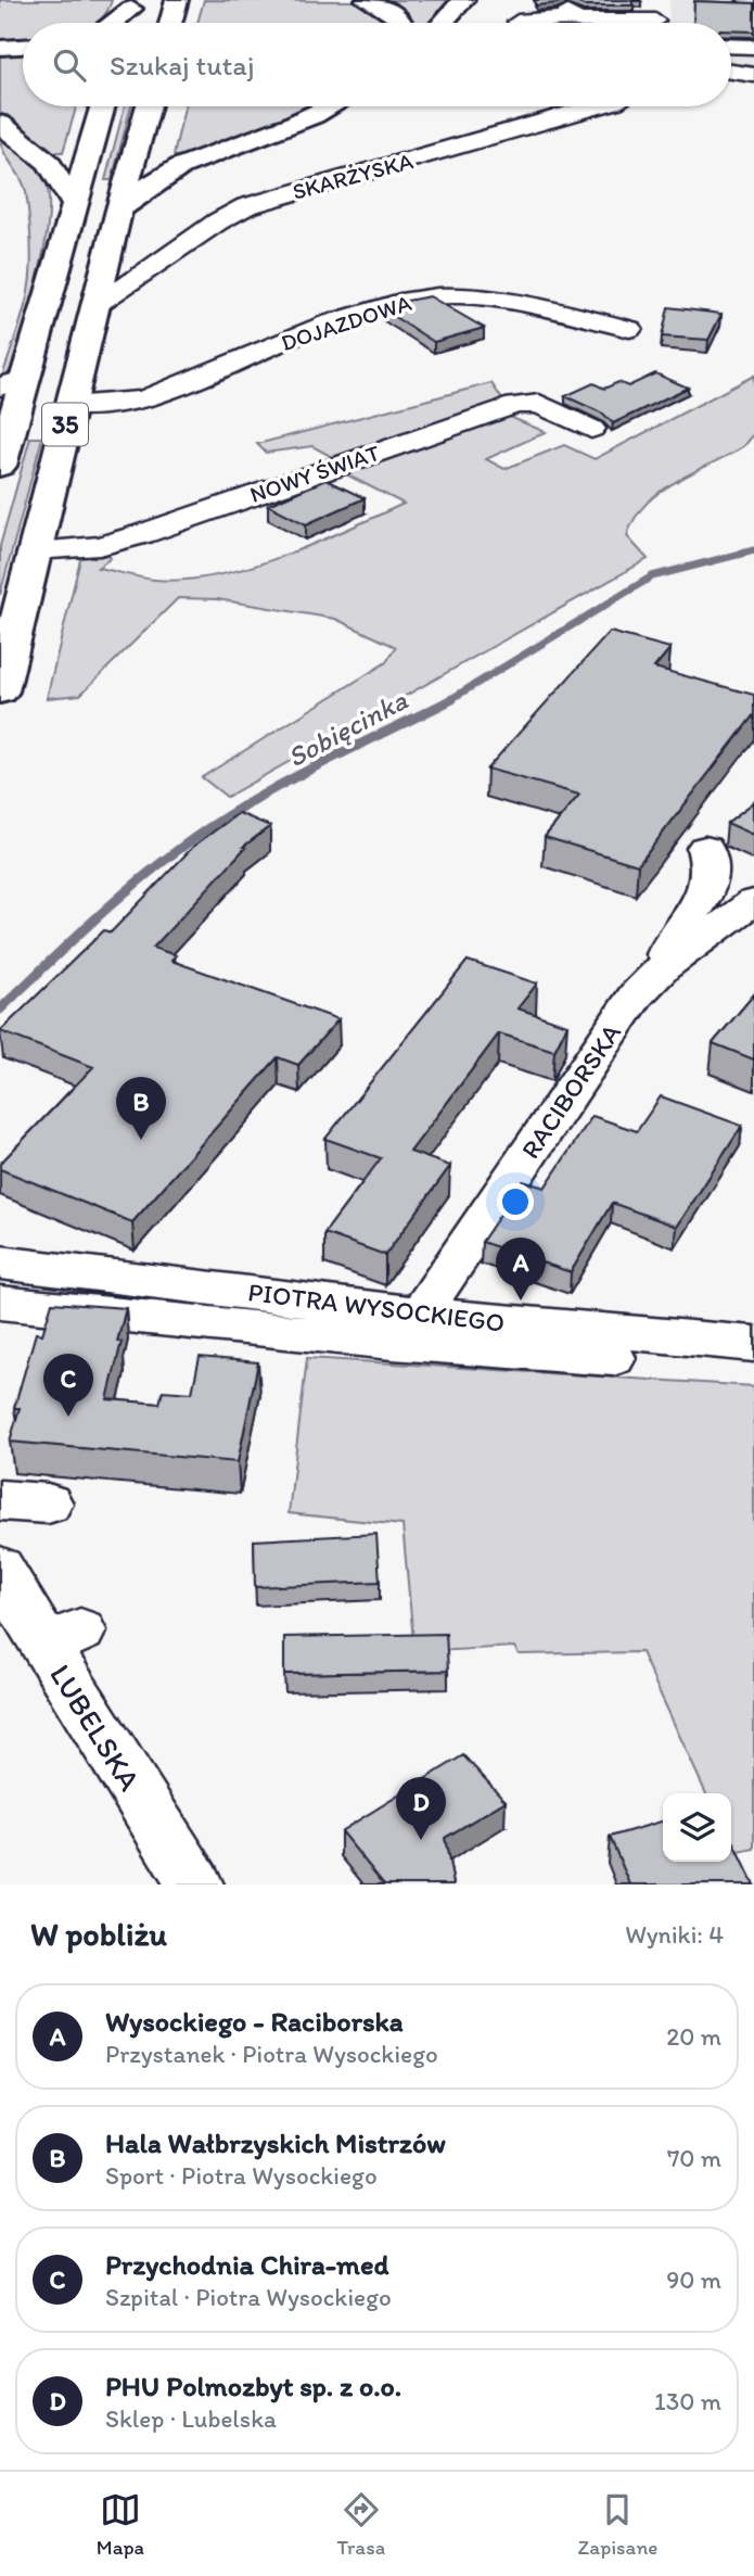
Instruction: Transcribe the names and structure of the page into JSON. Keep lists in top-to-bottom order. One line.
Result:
{"streets":{"main road":["35"],"street":["SKARŻYSKA","DOJAZDOWA","NOWY ŚWIAT","RACIBORSKA","PIOTRA WYSOCKIEGO","LUBELSKA"]},"crossings":[["SKARŻYSKA","35"],["DOJAZDOWA","35"],["35","NOWY ŚWIAT"],["RACIBORSKA","PIOTRA WYSOCKIEGO"]],"water":["Sobięcinka"],"page":{"search":"Szukaj tutaj","pins":["B","A","C","D"],"heading":["W pobliżu","Wyniki: 4"],"list":[{"mark":"A","name":"Wysockiego - Raciborska","note":"Przystanek · Piotra Wysockiego","value":"20 m"},{"mark":"B","name":"Hala Wałbrzyskich Mistrzów","note":"Sport · Piotra Wysockiego","value":"70 m"},{"mark":"C","name":"Przychodnia Chira-med","note":"Szpital · Piotra Wysockiego","value":"90 m"},{"mark":"D","name":"PHU Polmozbyt sp. z o.o.","note":"Sklep · Lubelska","value":"130 m"}],"nav":["Mapa","Trasa","Zapisane"]}}
